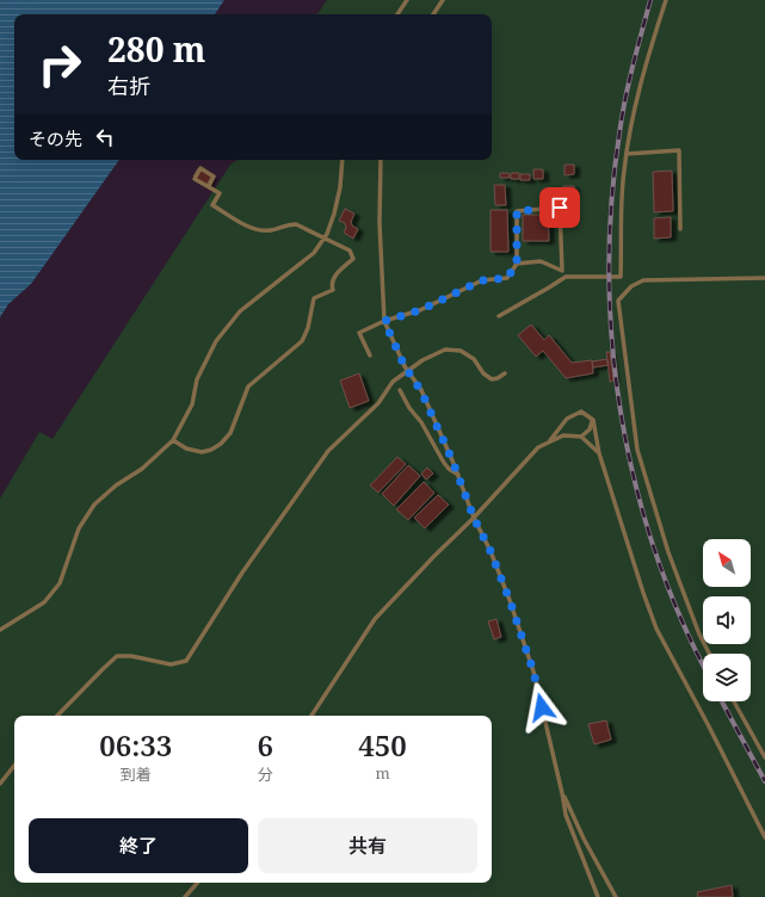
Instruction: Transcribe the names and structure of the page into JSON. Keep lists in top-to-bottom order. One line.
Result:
{"north":"top left","page":{"turn":["280 m","右折"],"then":"その先","eta":["06:33","到着","6","分","450","m"],"buttons":["終了","共有"]}}
